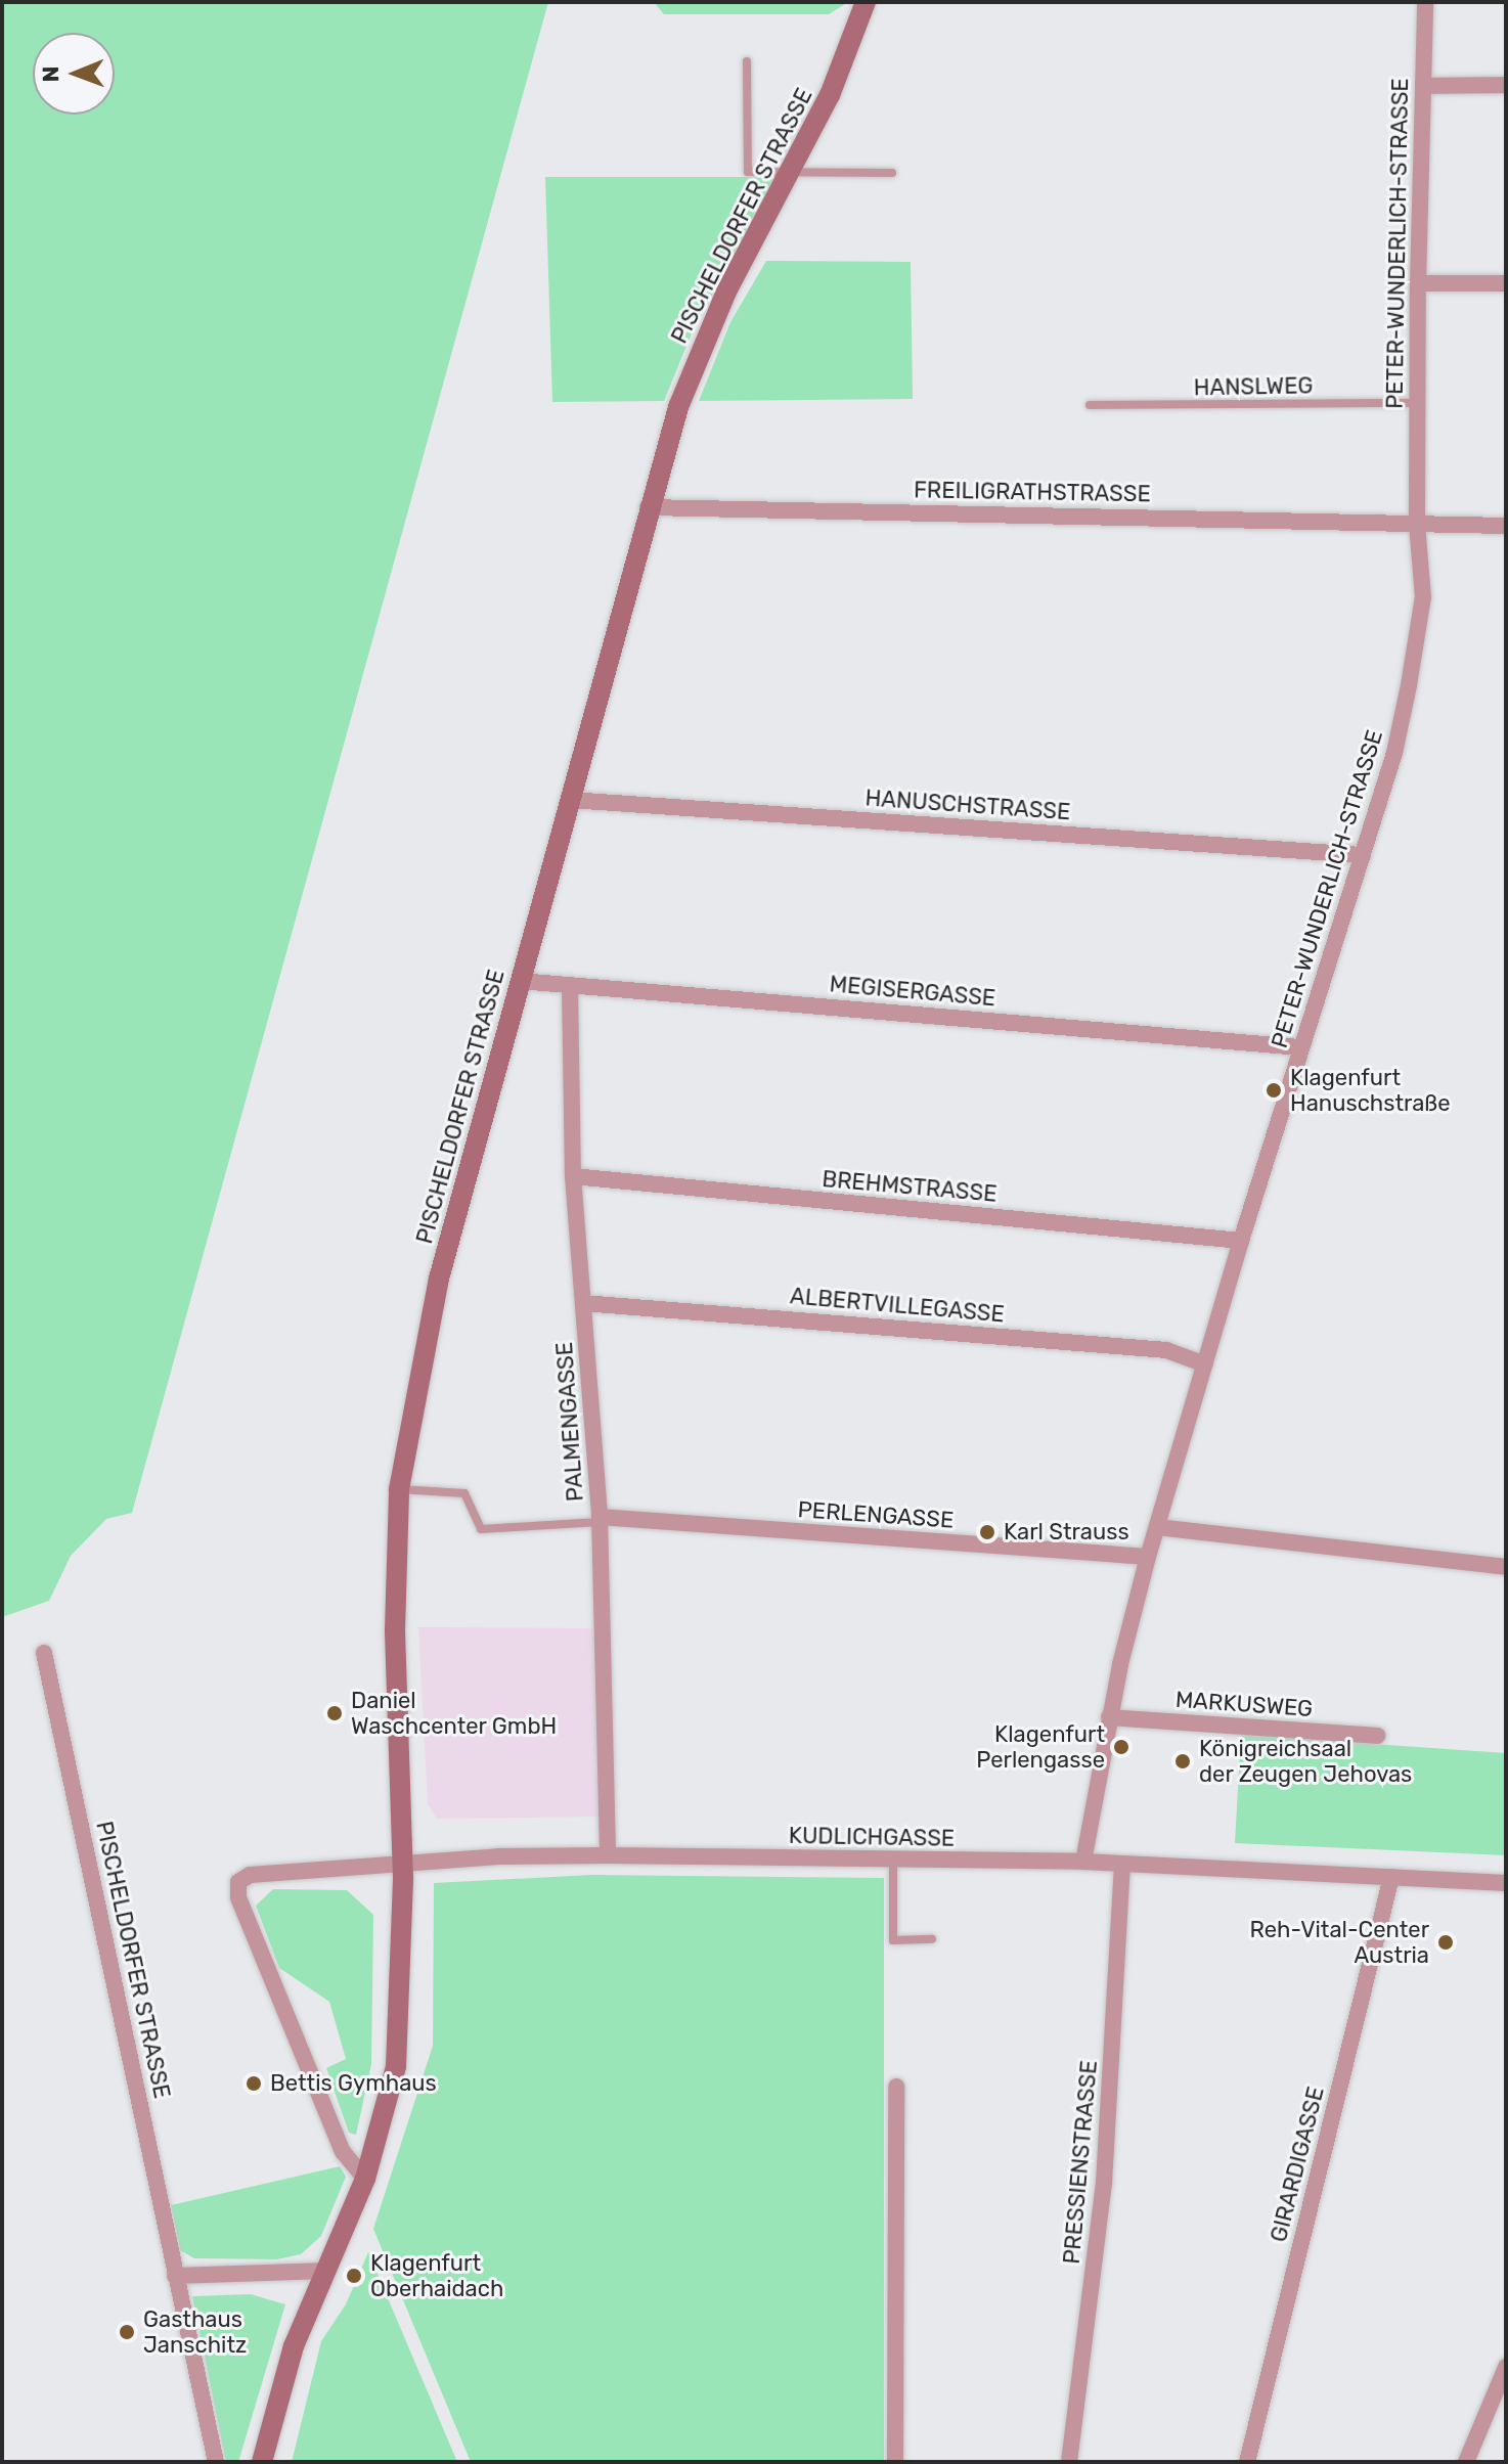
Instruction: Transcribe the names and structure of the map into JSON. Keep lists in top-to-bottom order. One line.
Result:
{"streets":{"main road":["PISCHELDORFER STRASSE"],"street":["PETER-WUNDERLICH-STRASSE","FREILIGRATHSTRASSE","HANUSCHSTRASSE","MEGISERGASSE","BREHMSTRASSE","ALBERTVILLEGASSE","PALMENGASSE","PERLENGASSE","MARKUSWEG","KUDLICHGASSE","PRESSIENSTRASSE","GIRARDIGASSE"],"lane":["HANSLWEG"]},"crossings":[["PISCHELDORFER STRASSE","FREILIGRATHSTRASSE"],["PISCHELDORFER STRASSE","HANUSCHSTRASSE"],["PISCHELDORFER STRASSE","MEGISERGASSE"],["PISCHELDORFER STRASSE","KUDLICHGASSE"],["PETER-WUNDERLICH-STRASSE","HANSLWEG"],["PETER-WUNDERLICH-STRASSE","FREILIGRATHSTRASSE"],["PETER-WUNDERLICH-STRASSE","HANUSCHSTRASSE"],["PETER-WUNDERLICH-STRASSE","MEGISERGASSE"],["PETER-WUNDERLICH-STRASSE","BREHMSTRASSE"],["PETER-WUNDERLICH-STRASSE","ALBERTVILLEGASSE"],["PETER-WUNDERLICH-STRASSE","PERLENGASSE"],["PETER-WUNDERLICH-STRASSE","MARKUSWEG"],["PETER-WUNDERLICH-STRASSE","KUDLICHGASSE"],["MEGISERGASSE","PALMENGASSE"],["BREHMSTRASSE","PALMENGASSE"],["ALBERTVILLEGASSE","PALMENGASSE"],["PALMENGASSE","PERLENGASSE"],["PALMENGASSE","KUDLICHGASSE"],["KUDLICHGASSE","PRESSIENSTRASSE"],["KUDLICHGASSE","GIRARDIGASSE"]],"places":["Klagenfurt Hanuschstraße","Karl Strauss","Daniel Waschcenter GmbH","Klagenfurt Perlengasse","Königreichsaal der Zeugen Jehovas","Reh-Vital-Center Austria","Bettis Gymhaus","Klagenfurt Oberhaidach","Gasthaus Janschitz"],"north":"left"}
